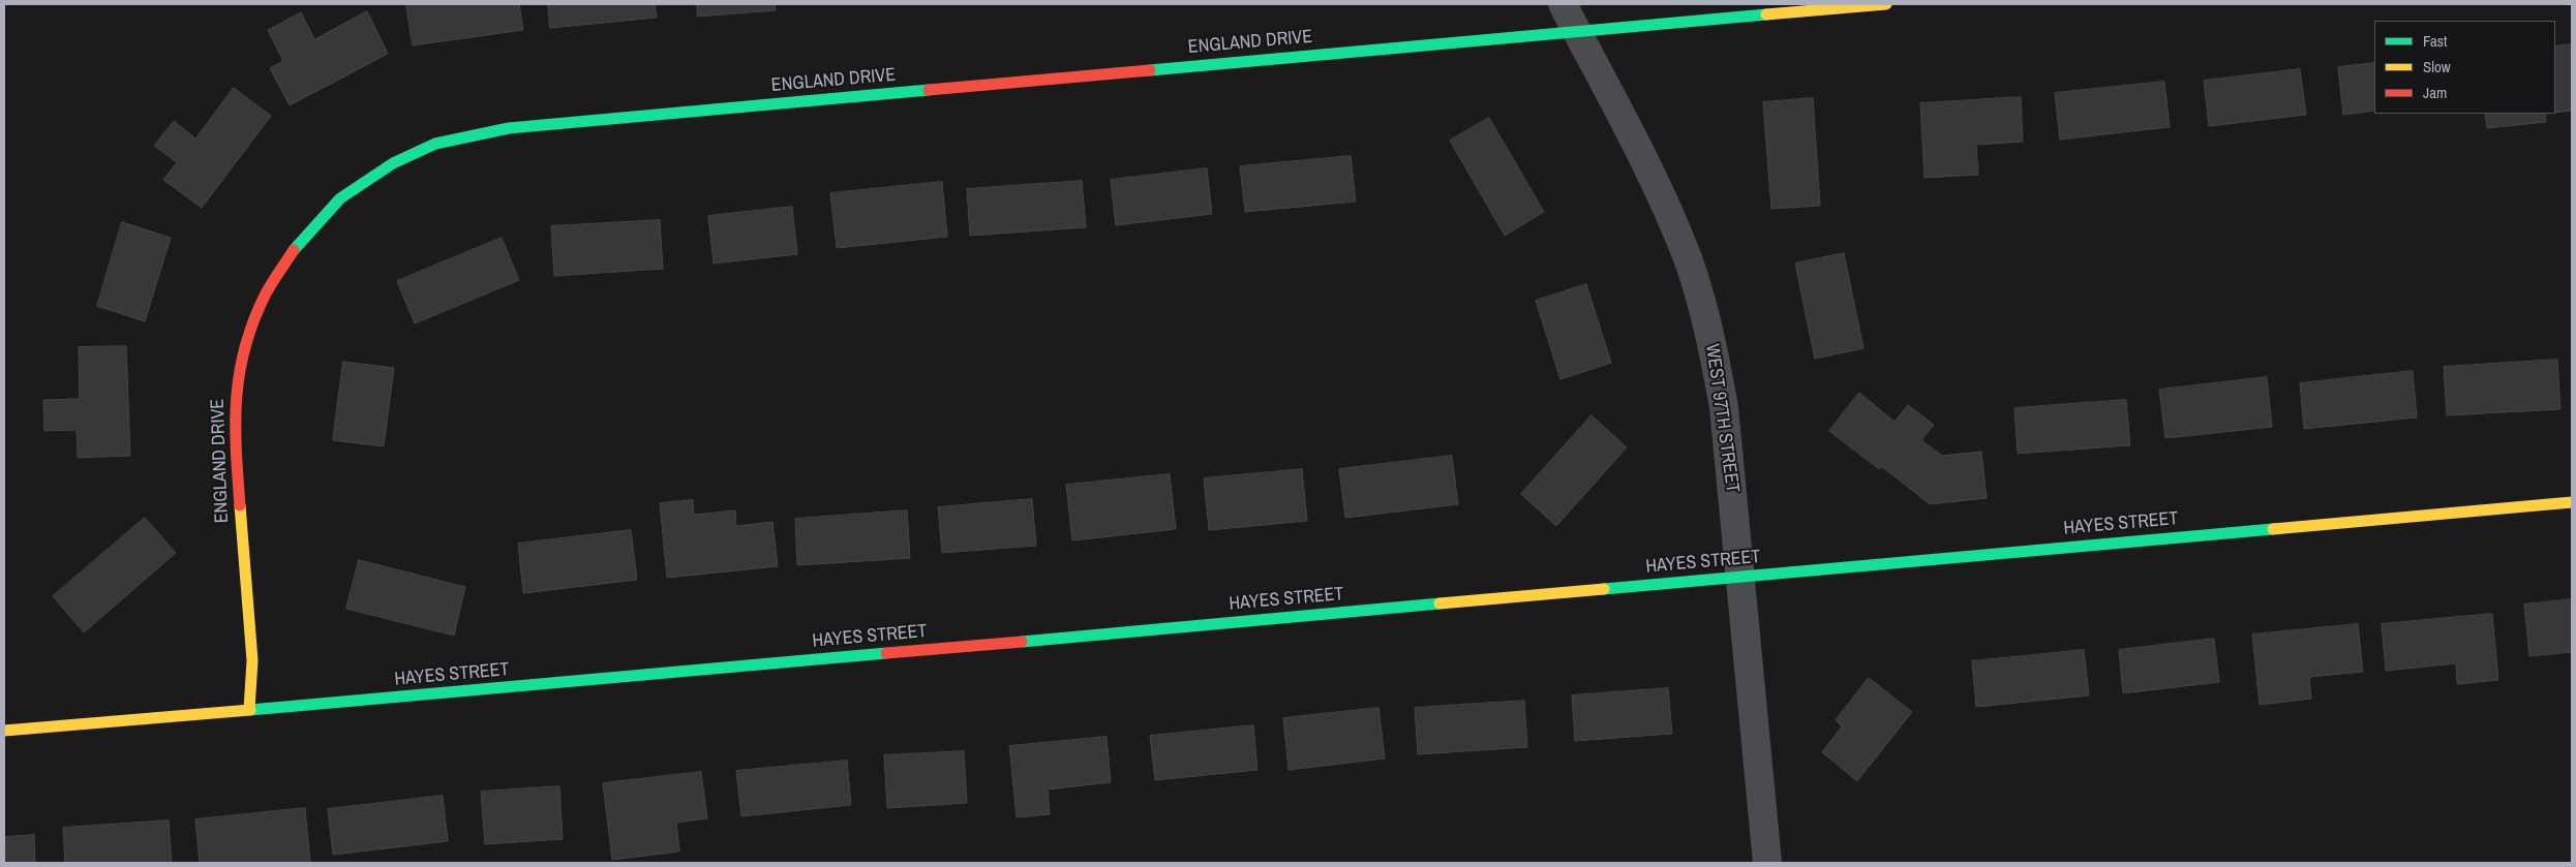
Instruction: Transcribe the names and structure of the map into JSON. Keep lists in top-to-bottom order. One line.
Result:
{"streets":{"street":["ENGLAND DRIVE","WEST 97TH STREET","HAYES STREET"]},"crossings":[["ENGLAND DRIVE","WEST 97TH STREET"],["ENGLAND DRIVE","HAYES STREET"],["WEST 97TH STREET","HAYES STREET"]],"legend":["Fast","Slow","Jam"]}
